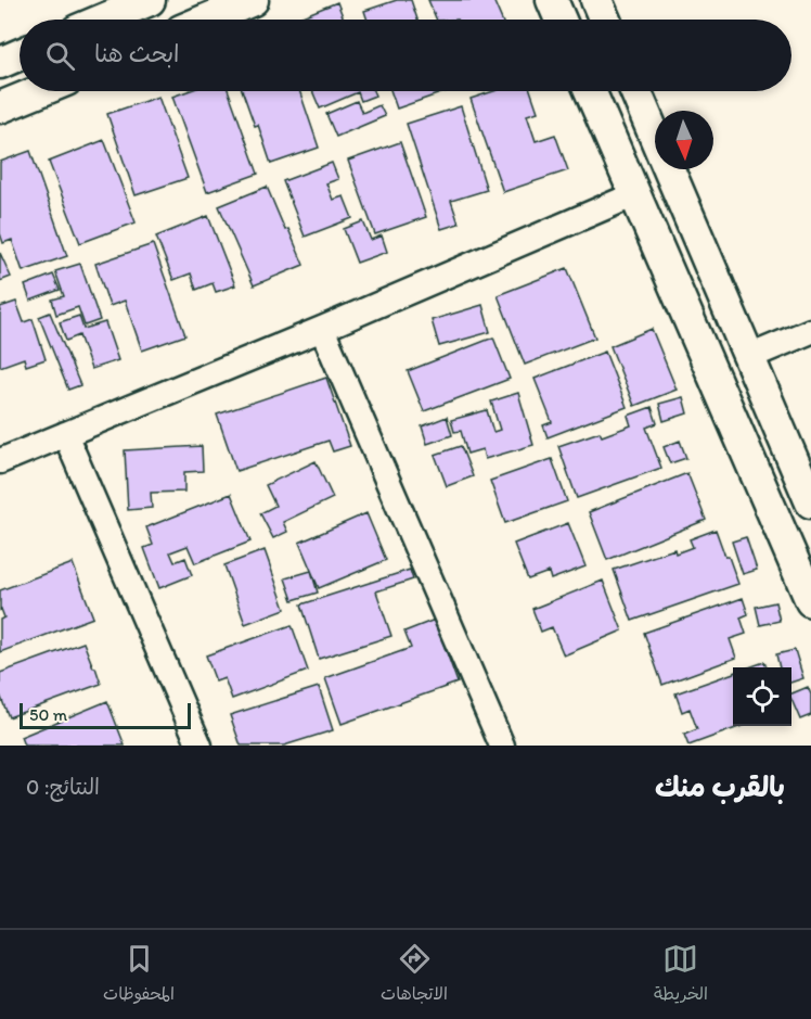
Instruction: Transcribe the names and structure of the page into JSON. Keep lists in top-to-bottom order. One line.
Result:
{"scale_bar":"50 m","north":"bottom","page":{"search":"ابحث هنا","scale":"50 m","heading":["بالقرب منك","النتائج: 0"],"nav":["الخريطة","الاتجاهات","المحفوظات"]}}
